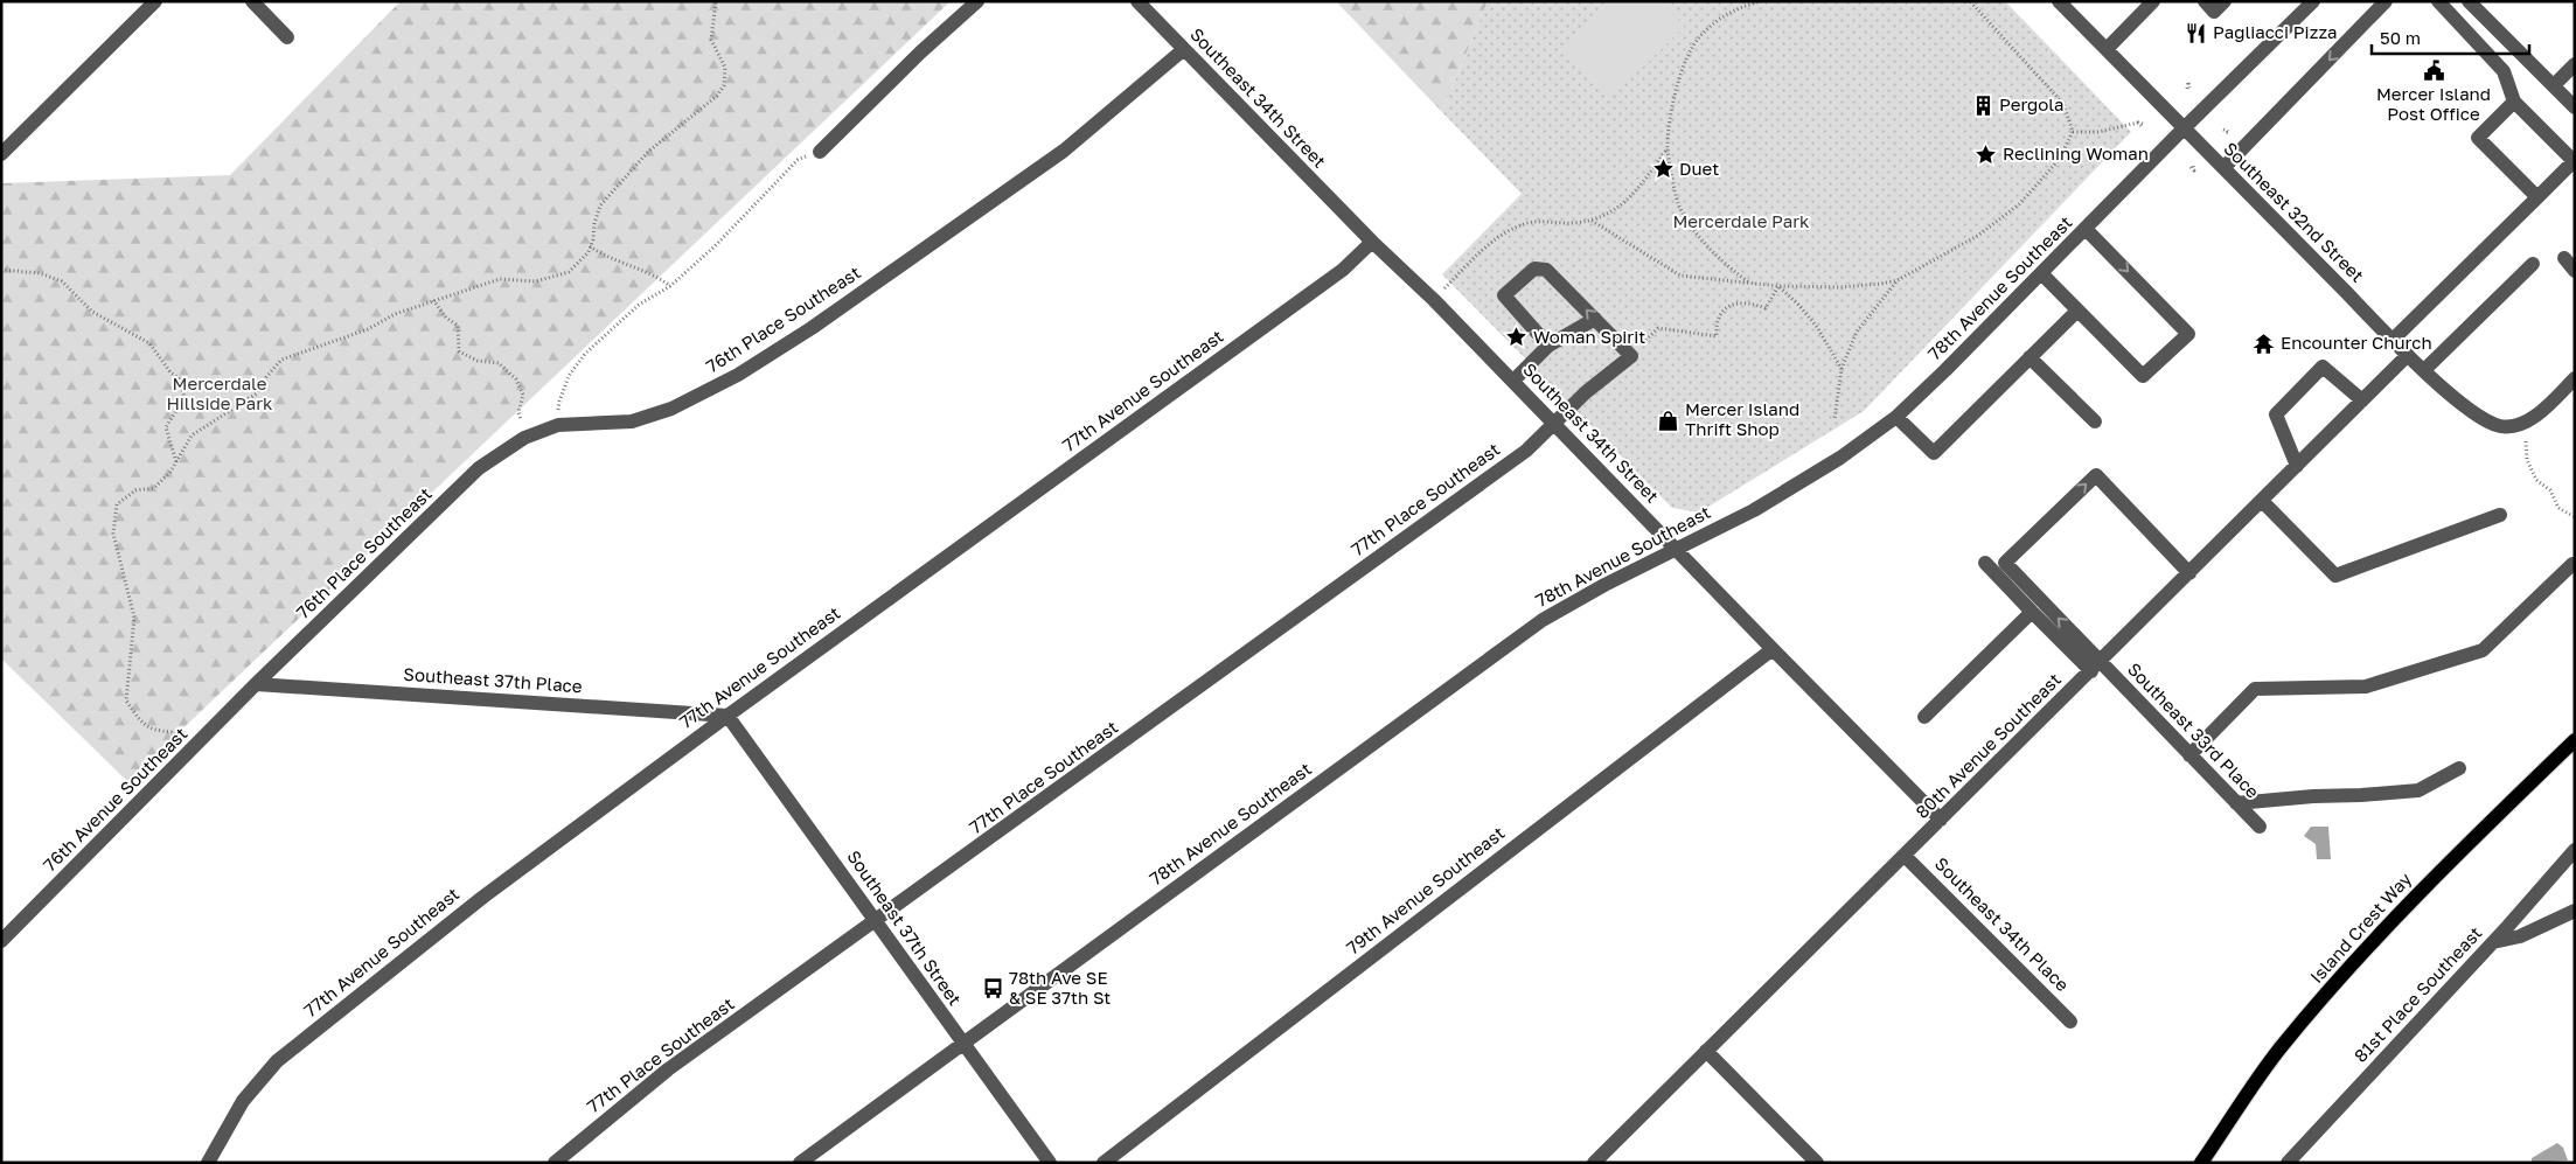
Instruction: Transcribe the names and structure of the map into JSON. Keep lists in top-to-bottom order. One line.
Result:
{"streets":{"main road":["Island Crest Way"],"street":["Southeast 34th Street","Southeast 32nd Street","78th Avenue Southeast","76th Place Southeast","77th Avenue Southeast","77th Place Southeast","Southeast 37th Place","Southeast 33rd Place","80th Avenue Southeast","76th Avenue Southeast","79th Avenue Southeast","Southeast 34th Place","Southeast 37th Street","81st Place Southeast"]},"crossings":[["Southeast 34th Street","78th Avenue Southeast"],["Southeast 34th Street","76th Place Southeast"],["Southeast 34th Street","77th Avenue Southeast"],["Southeast 34th Street","77th Place Southeast"],["Southeast 34th Street","80th Avenue Southeast"],["Southeast 34th Street","79th Avenue Southeast"],["Southeast 32nd Street","78th Avenue Southeast"],["Southeast 32nd Street","80th Avenue Southeast"],["78th Avenue Southeast","Southeast 37th Street"],["76th Place Southeast","Southeast 37th Place"],["76th Place Southeast","76th Avenue Southeast"],["77th Avenue Southeast","Southeast 37th Place"],["77th Avenue Southeast","Southeast 37th Street"],["77th Place Southeast","Southeast 37th Street"],["Southeast 37th Place","76th Avenue Southeast"],["Southeast 37th Place","Southeast 37th Street"],["Southeast 33rd Place","80th Avenue Southeast"],["80th Avenue Southeast","Southeast 34th Place"]],"parks":["Mercerdale Park","Mercerdale Hillside Park"],"places":{"restaurant":["Pagliacci Pizza"],"public building":["Mercer Island Post Office"],"building":["Pergola"],"place":["Reclining Woman","Duet","Woman Spirit"],"temple":["Encounter Church"],"shop":["Mercer Island Thrift Shop"],"bus stop":["78th Ave SE & SE 37th St"]},"scale_bar":"50 m"}
